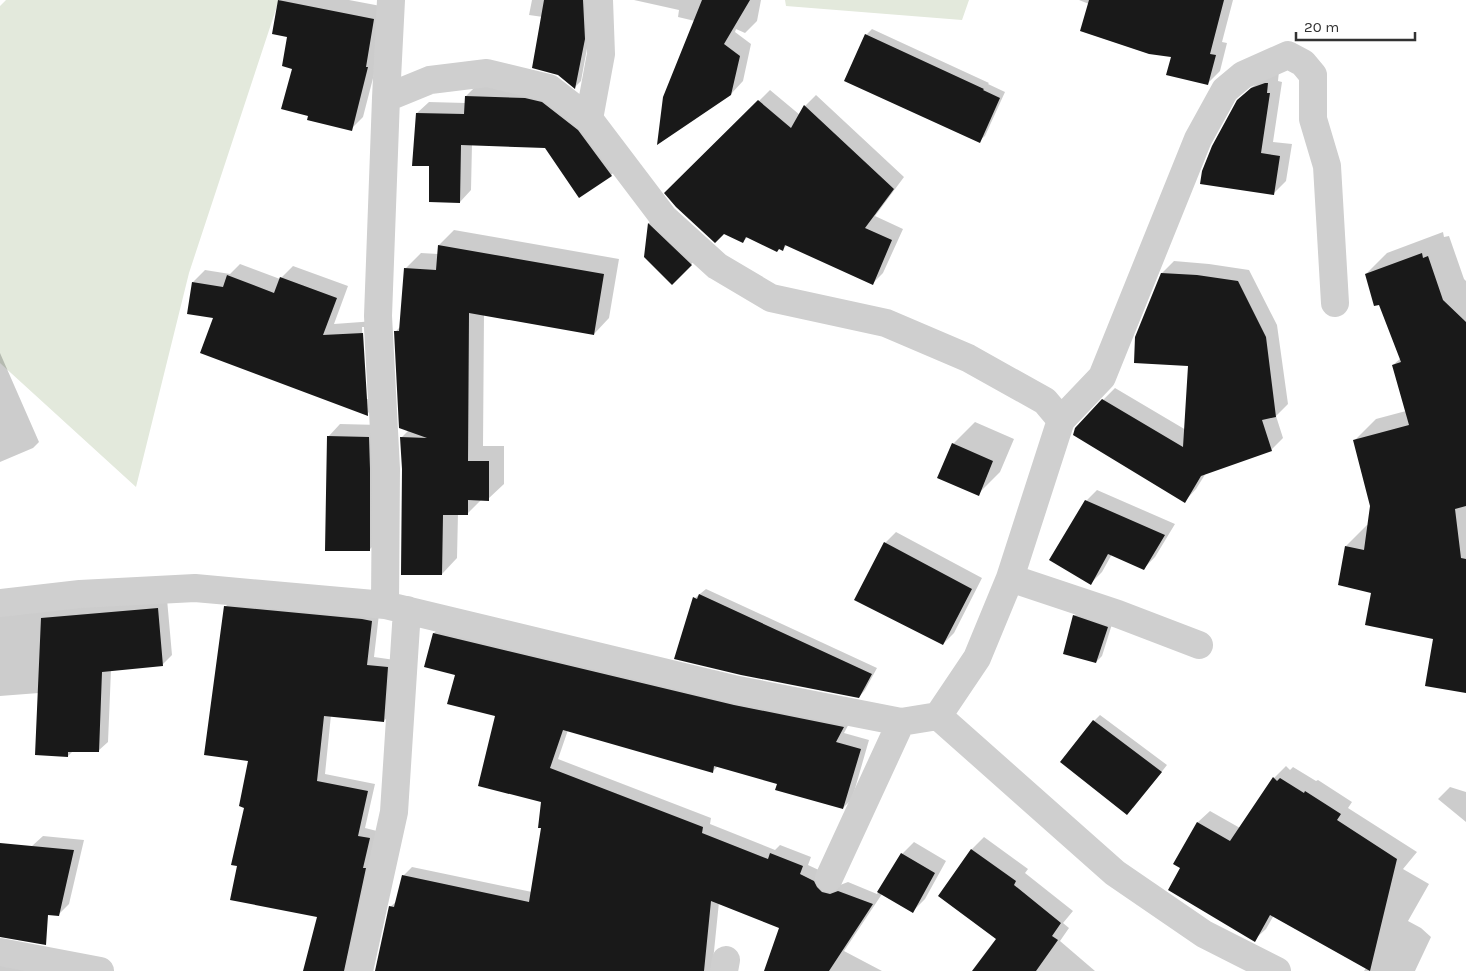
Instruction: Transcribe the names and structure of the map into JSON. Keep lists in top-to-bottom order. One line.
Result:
{"scale_bar":"20 m"}
